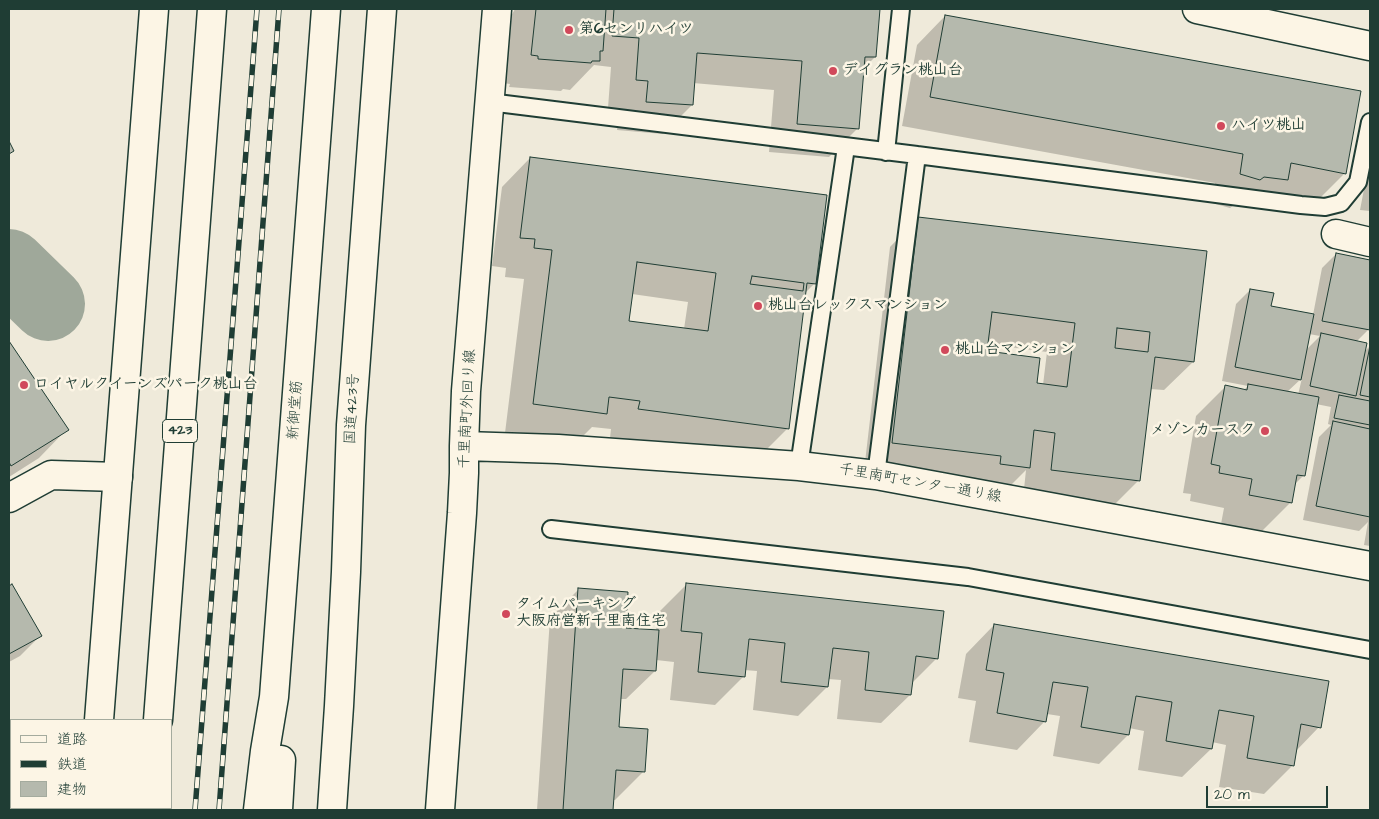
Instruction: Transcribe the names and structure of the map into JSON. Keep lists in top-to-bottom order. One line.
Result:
{"streets":{"main road":["国道423号","千里南町外回り線","新御堂筋","423","千里南町センター通り線"]},"crossings":[["千里南町外回り線","千里南町センター通り線"]],"places":["第6センリハイツ","デイグラン桃山台","ハイツ桃山","桃山台レックスマンション","桃山台マンション","ロイヤルクイーンズパーク桃山台","メゾンカースク","タイムパーキング 大阪府営新千里南住宅"],"legend":["道路","鉄道","建物"],"scale_bar":"20 m"}
